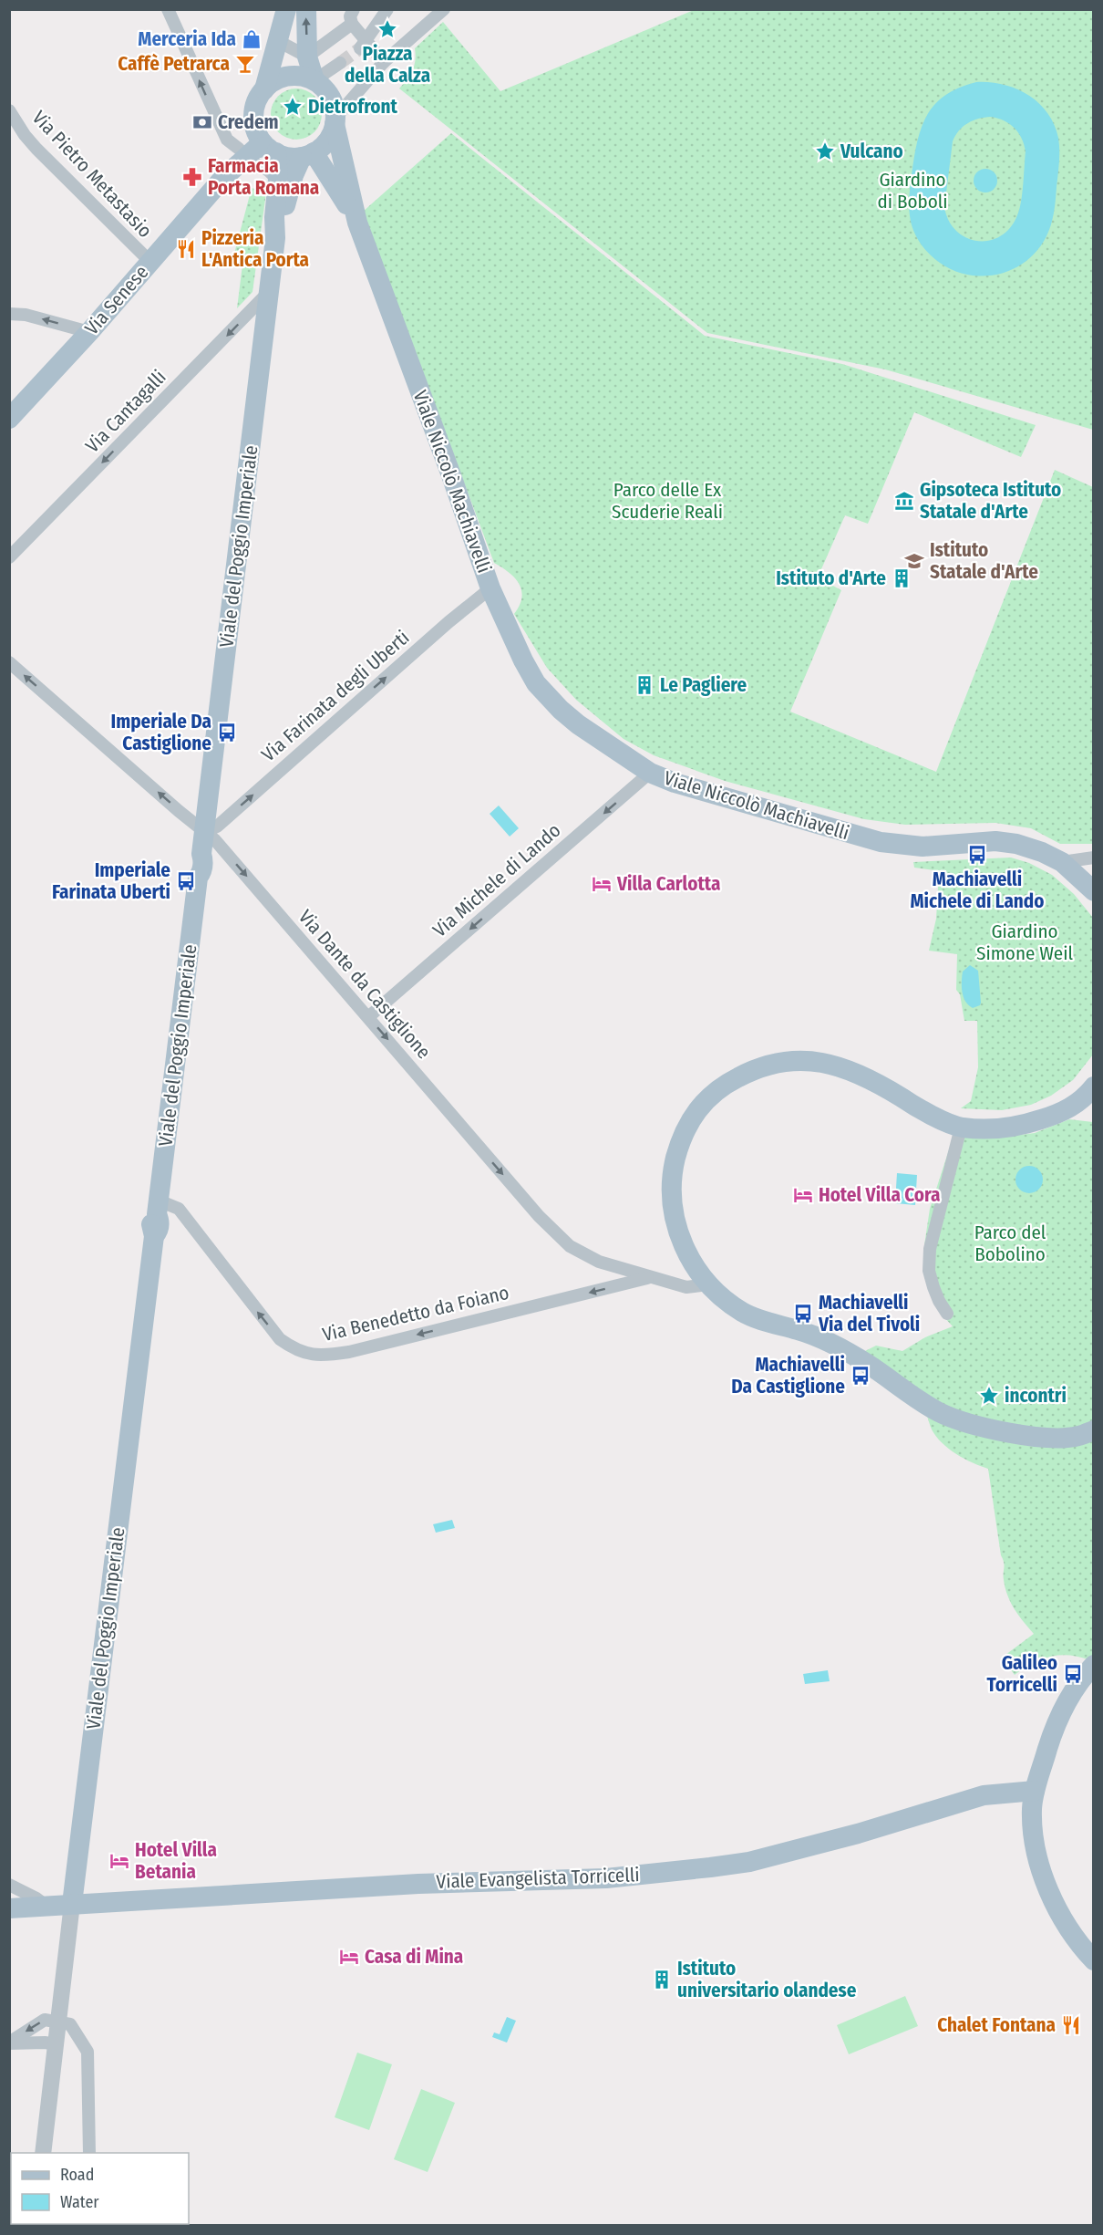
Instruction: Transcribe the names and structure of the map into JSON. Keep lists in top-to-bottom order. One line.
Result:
{"streets":{"main road":["Via Senese","Viale Niccolò Machiavelli","Viale del Poggio Imperiale","Viale Evangelista Torricelli"],"street":["Via Pietro Metastasio","Via Cantagalli","Via Farinata degli Uberti","Via Michele di Lando","Via Dante da Castiglione","Via Benedetto da Foiano"]},"crossings":[["Via Pietro Metastasio","Via Senese"],["Via Senese","Viale Niccolò Machiavelli"],["Via Senese","Viale del Poggio Imperiale"],["Via Cantagalli","Viale del Poggio Imperiale"],["Viale Niccolò Machiavelli","Viale del Poggio Imperiale"],["Viale Niccolò Machiavelli","Via Farinata degli Uberti"],["Viale Niccolò Machiavelli","Via Michele di Lando"],["Viale del Poggio Imperiale","Via Farinata degli Uberti"],["Viale del Poggio Imperiale","Via Dante da Castiglione"],["Viale del Poggio Imperiale","Via Benedetto da Foiano"],["Viale del Poggio Imperiale","Viale Evangelista Torricelli"],["Via Farinata degli Uberti","Via Dante da Castiglione"],["Via Michele di Lando","Via Dante da Castiglione"],["Via Dante da Castiglione","Via Benedetto da Foiano"]],"one_way":["Via Cantagalli","Via Farinata degli Uberti","Via Michele di Lando","Via Benedetto da Foiano"],"parks":["Giardino di Boboli","Parco delle Ex Scuderie Reali","Giardino Simone Weil","Parco del Bobolino"],"places":{"place":["Piazza della Calza","Dietrofront","Vulcano","incontri"],"shop":["Merceria Ida"],"bar":["Caffè Petrarca"],"bank":["Credem"],"pharmacy":["Farmacia Porta Romana"],"restaurant":["Pizzeria L'Antica Porta","Chalet Fontana"],"museum":["Gipsoteca Istituto Statale d'Arte"],"school or university":["Istituto Statale d'Arte"],"building":["Istituto d'Arte","Le Pagliere","Istituto universitario olandese"],"bus stop":["Imperiale Da Castiglione","Machiavelli Michele di Lando","Imperiale Farinata Uberti","Machiavelli Via del Tivoli","Machiavelli Da Castiglione","Galileo Torricelli"],"hotel":["Villa Carlotta","Hotel Villa Cora","Hotel Villa Betania","Casa di Mina"]},"legend":["Road","Water"]}
